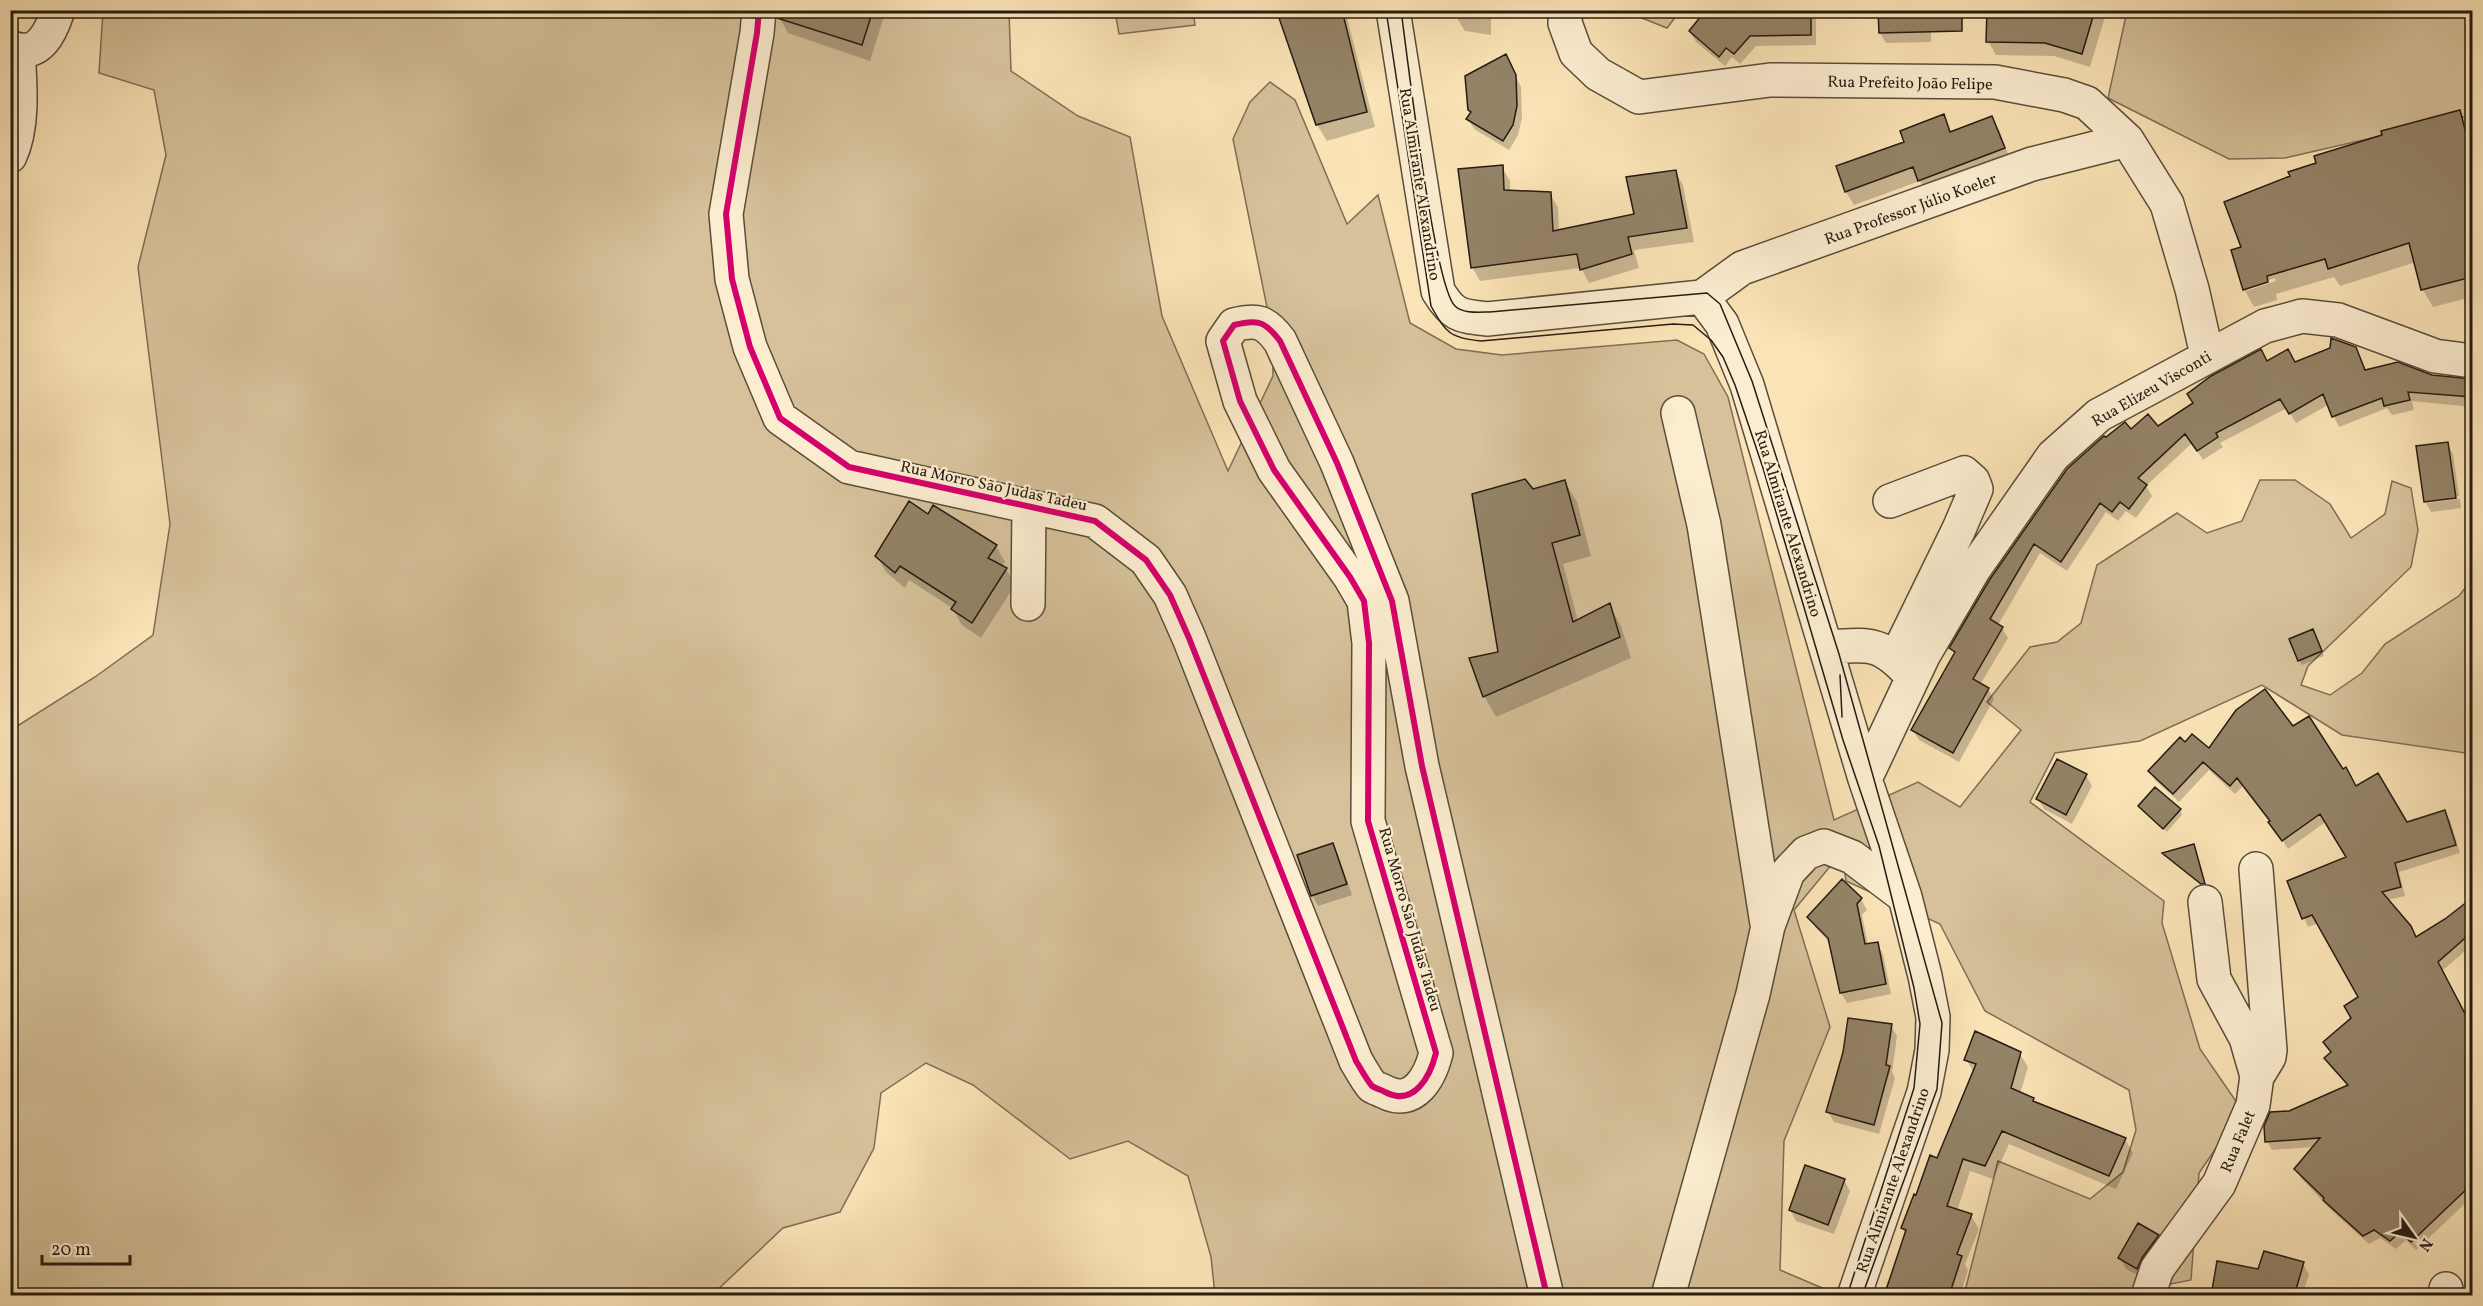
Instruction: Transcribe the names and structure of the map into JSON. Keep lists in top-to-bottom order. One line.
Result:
{"streets":{"street":["Rua Prefeito João Felipe","Rua Almirante Alexandrino","Rua Professor Júlio Koeler","Rua Elizeu Visconti","Rua Morro São Judas Tadeu","Rua Falet"]},"crossings":[["Rua Prefeito João Felipe","Rua Professor Júlio Koeler"],["Rua Prefeito João Felipe","Rua Elizeu Visconti"],["Rua Almirante Alexandrino","Rua Professor Júlio Koeler"]],"scale_bar":"20 m","north":"bottom right"}
